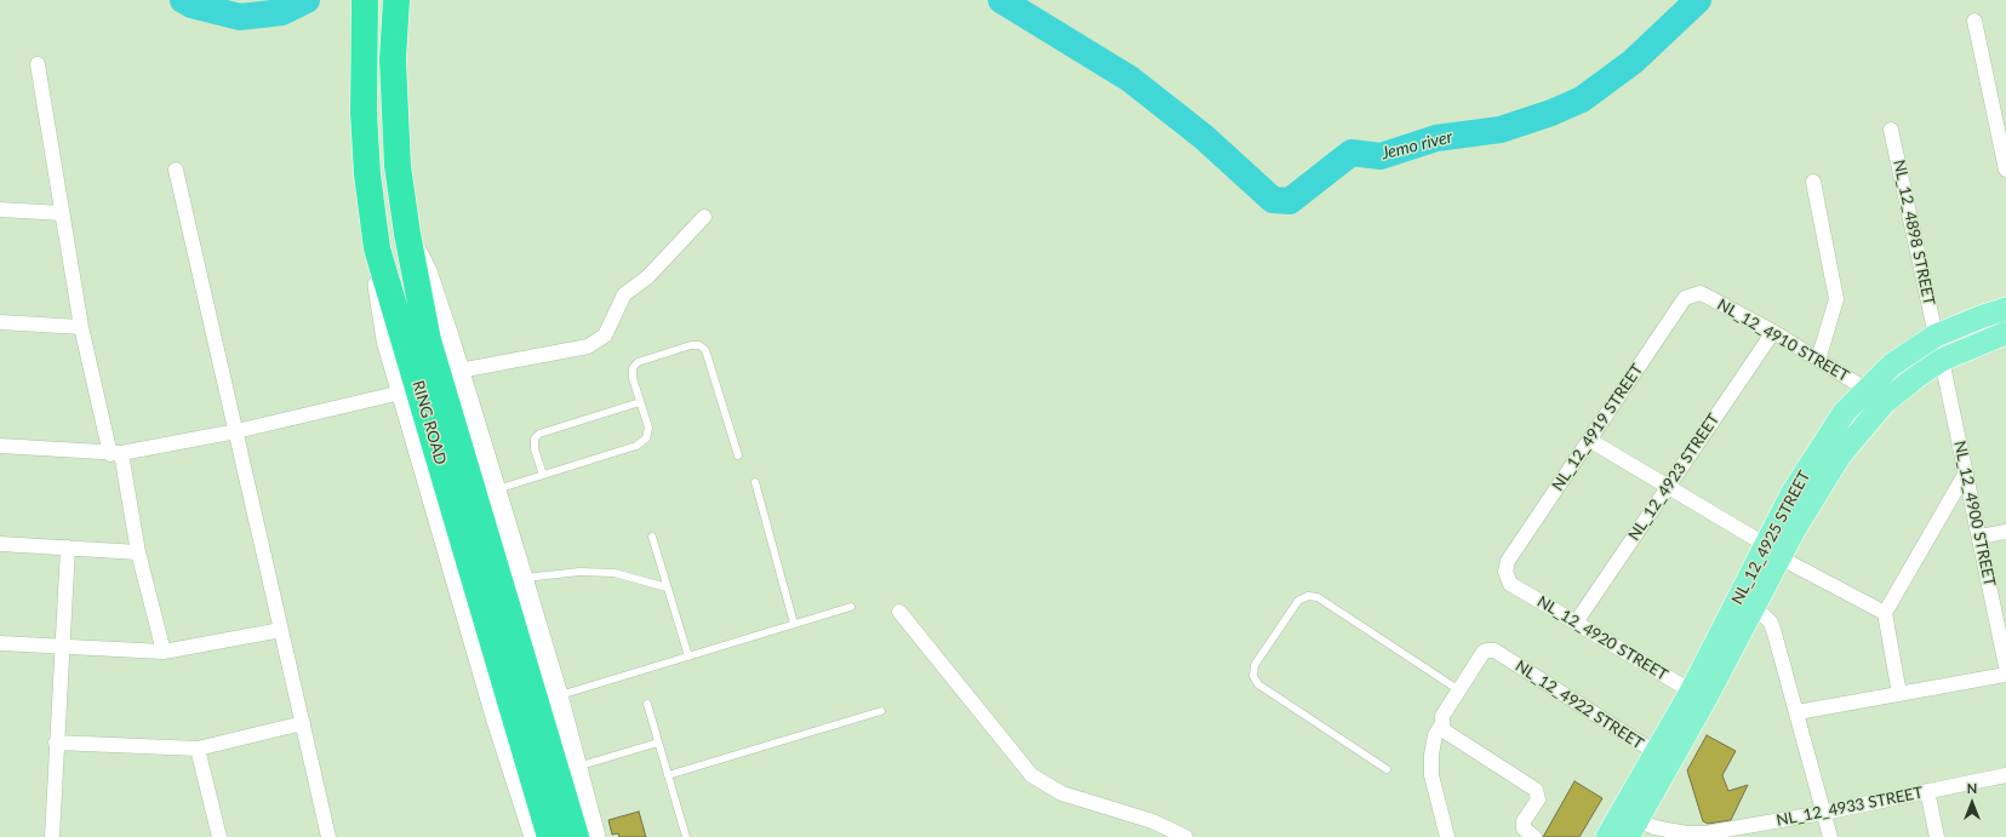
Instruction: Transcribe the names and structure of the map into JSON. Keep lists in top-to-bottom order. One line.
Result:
{"streets":{"highway":["RING ROAD"],"main road":["NL_12_4925 STREET"],"street":["NL_12_4898 STREET","NL_12_4910 STREET","NL_12_4919 STREET","NL_12_4923 STREET","NL_12_4900 STREET","NL_12_4920 STREET","NL_12_4922 STREET","NL_12_4933 STREET"]},"crossings":[["NL_12_4898 STREET","NL_12_4925 STREET"],["NL_12_4910 STREET","NL_12_4919 STREET"],["NL_12_4910 STREET","NL_12_4923 STREET"],["NL_12_4910 STREET","NL_12_4925 STREET"],["NL_12_4919 STREET","NL_12_4920 STREET"],["NL_12_4923 STREET","NL_12_4920 STREET"],["NL_12_4900 STREET","NL_12_4925 STREET"],["NL_12_4925 STREET","NL_12_4920 STREET"],["NL_12_4925 STREET","NL_12_4922 STREET"],["NL_12_4925 STREET","NL_12_4933 STREET"]],"water":["Jemo river"],"north":"top"}
